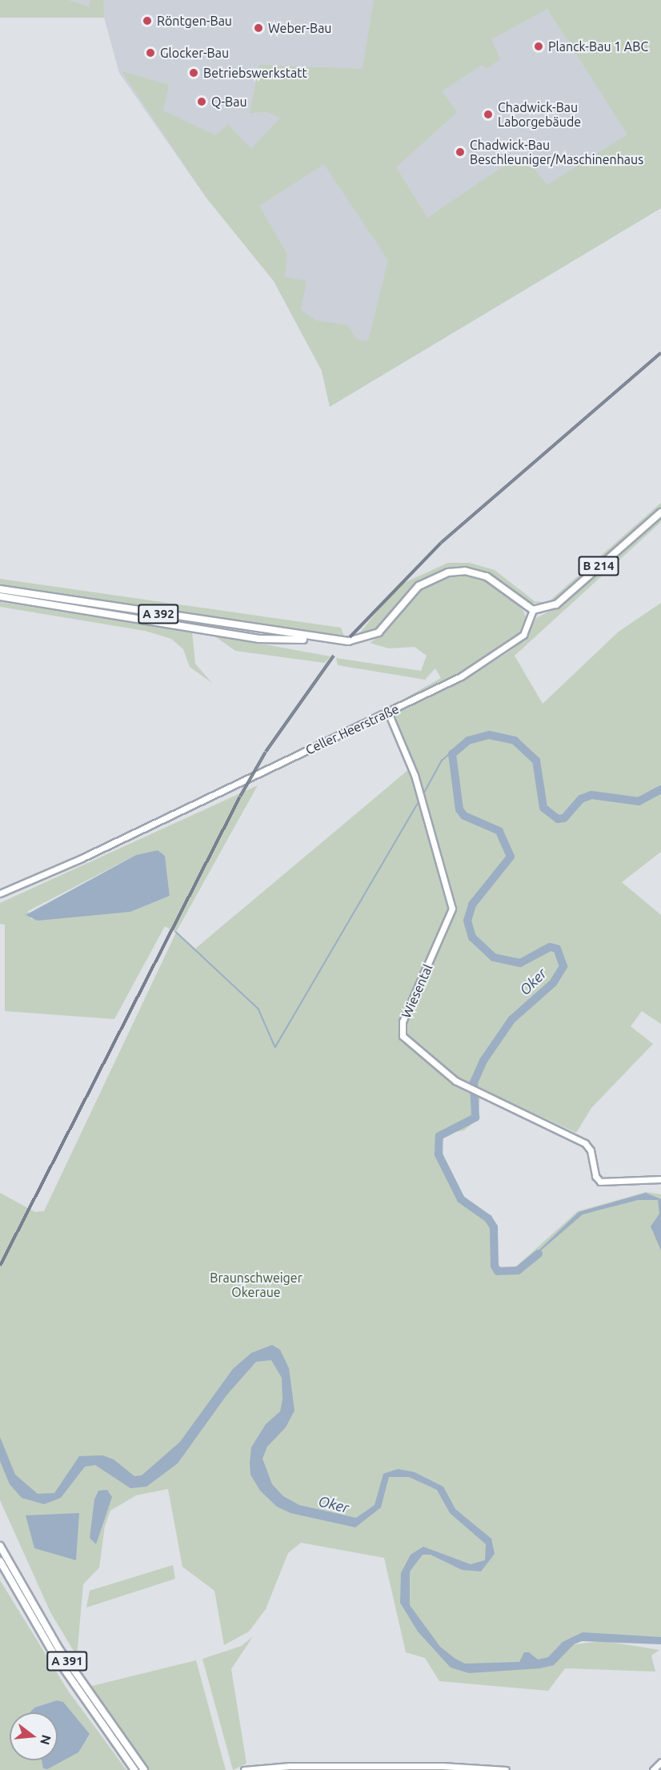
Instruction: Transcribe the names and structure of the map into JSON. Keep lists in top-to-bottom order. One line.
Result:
{"streets":{"highway":["A 392","A 391"],"main road":["B 214"],"street":["Celler Heerstraße","Wiesental"]},"crossings":[["B 214","Celler Heerstraße"],["Celler Heerstraße","Wiesental"]],"water":["Oker"],"parks":["Braunschweiger Okeraue"],"places":["Röntgen-Bau","Weber-Bau","Planck-Bau 1 ABC","Glocker-Bau","Betriebswerkstatt","Q-Bau","Chadwick-Bau Laborgebäude","Chadwick-Bau Beschleuniger/Maschinenhaus"],"north":"right"}
